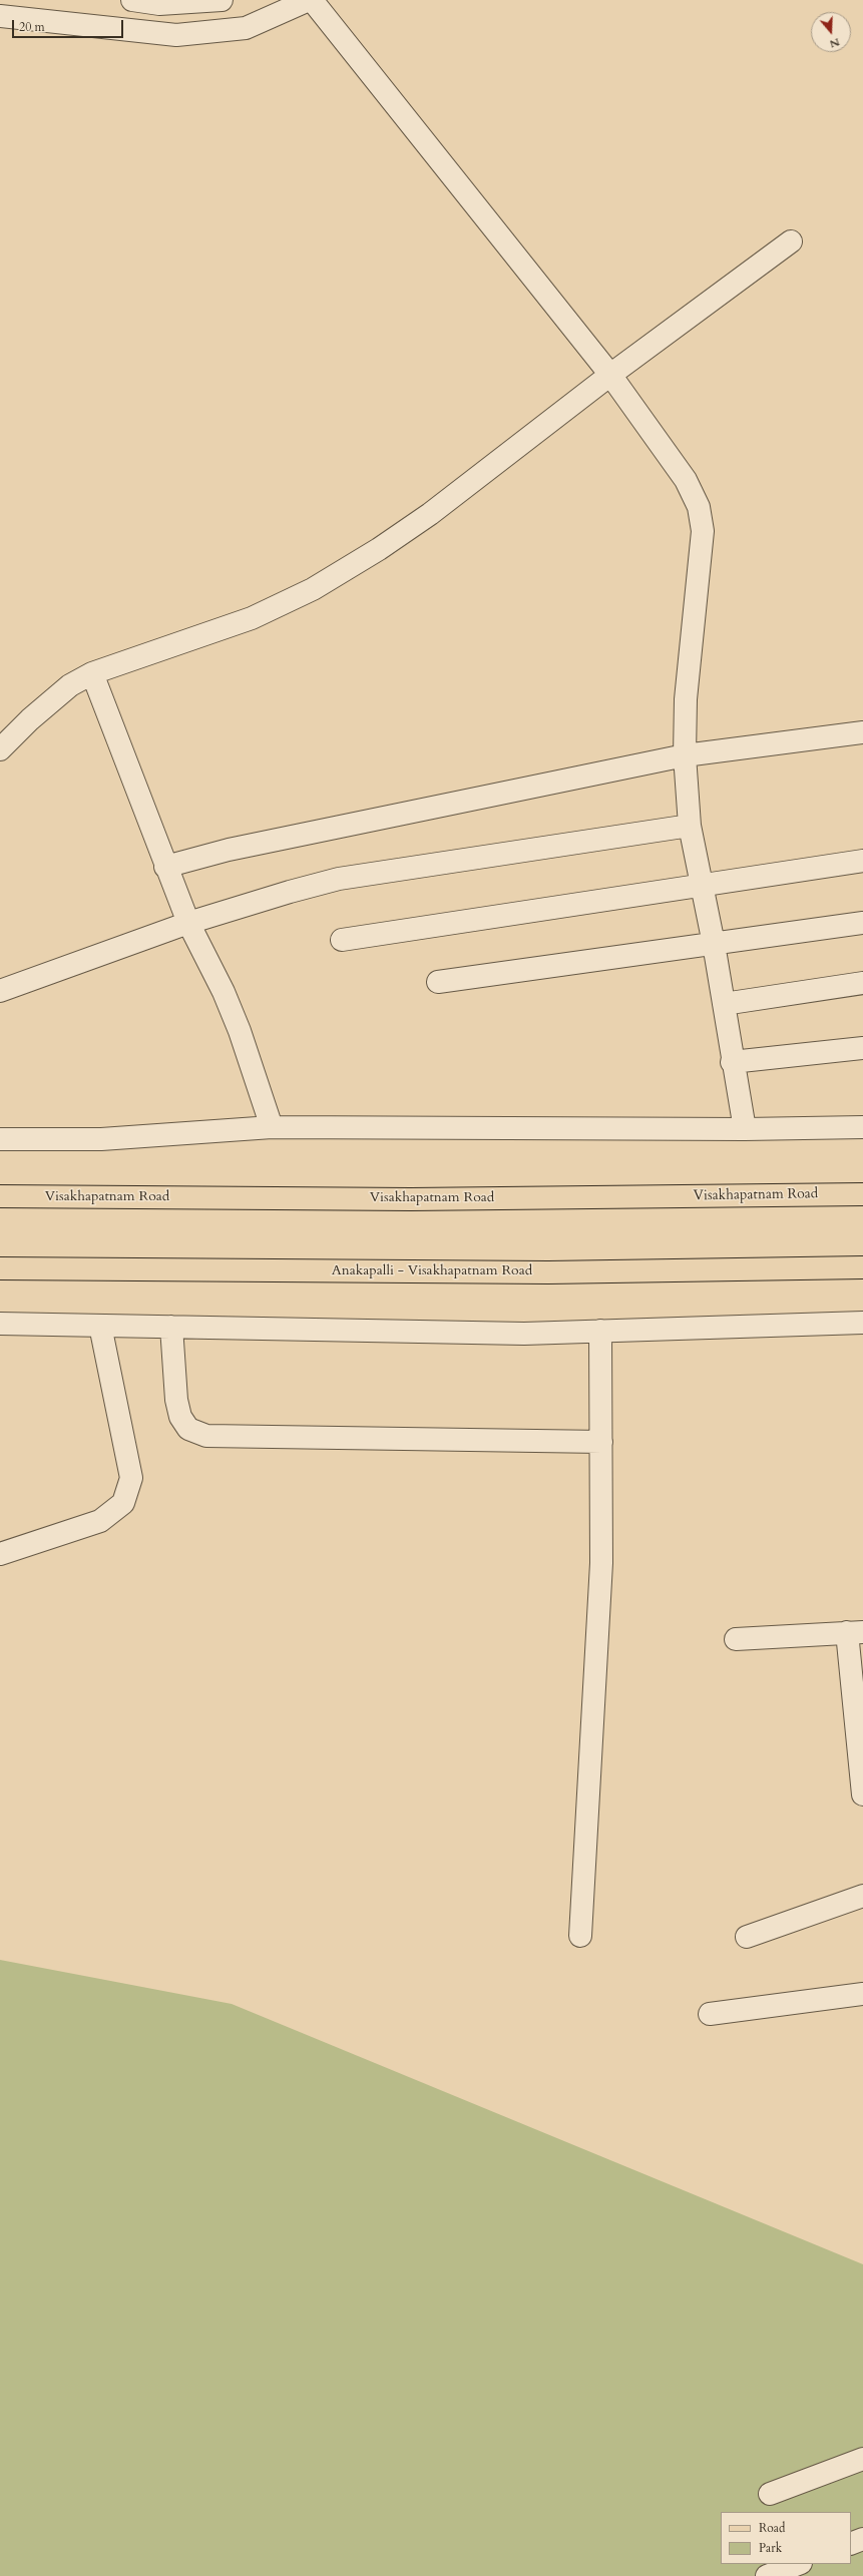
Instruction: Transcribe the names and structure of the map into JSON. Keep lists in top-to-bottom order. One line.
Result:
{"streets":{"main road":["Visakhapatnam Road","Anakapalli - Visakhapatnam Road"]},"legend":["Road","Park"],"scale_bar":"20 m","north":"bottom"}
